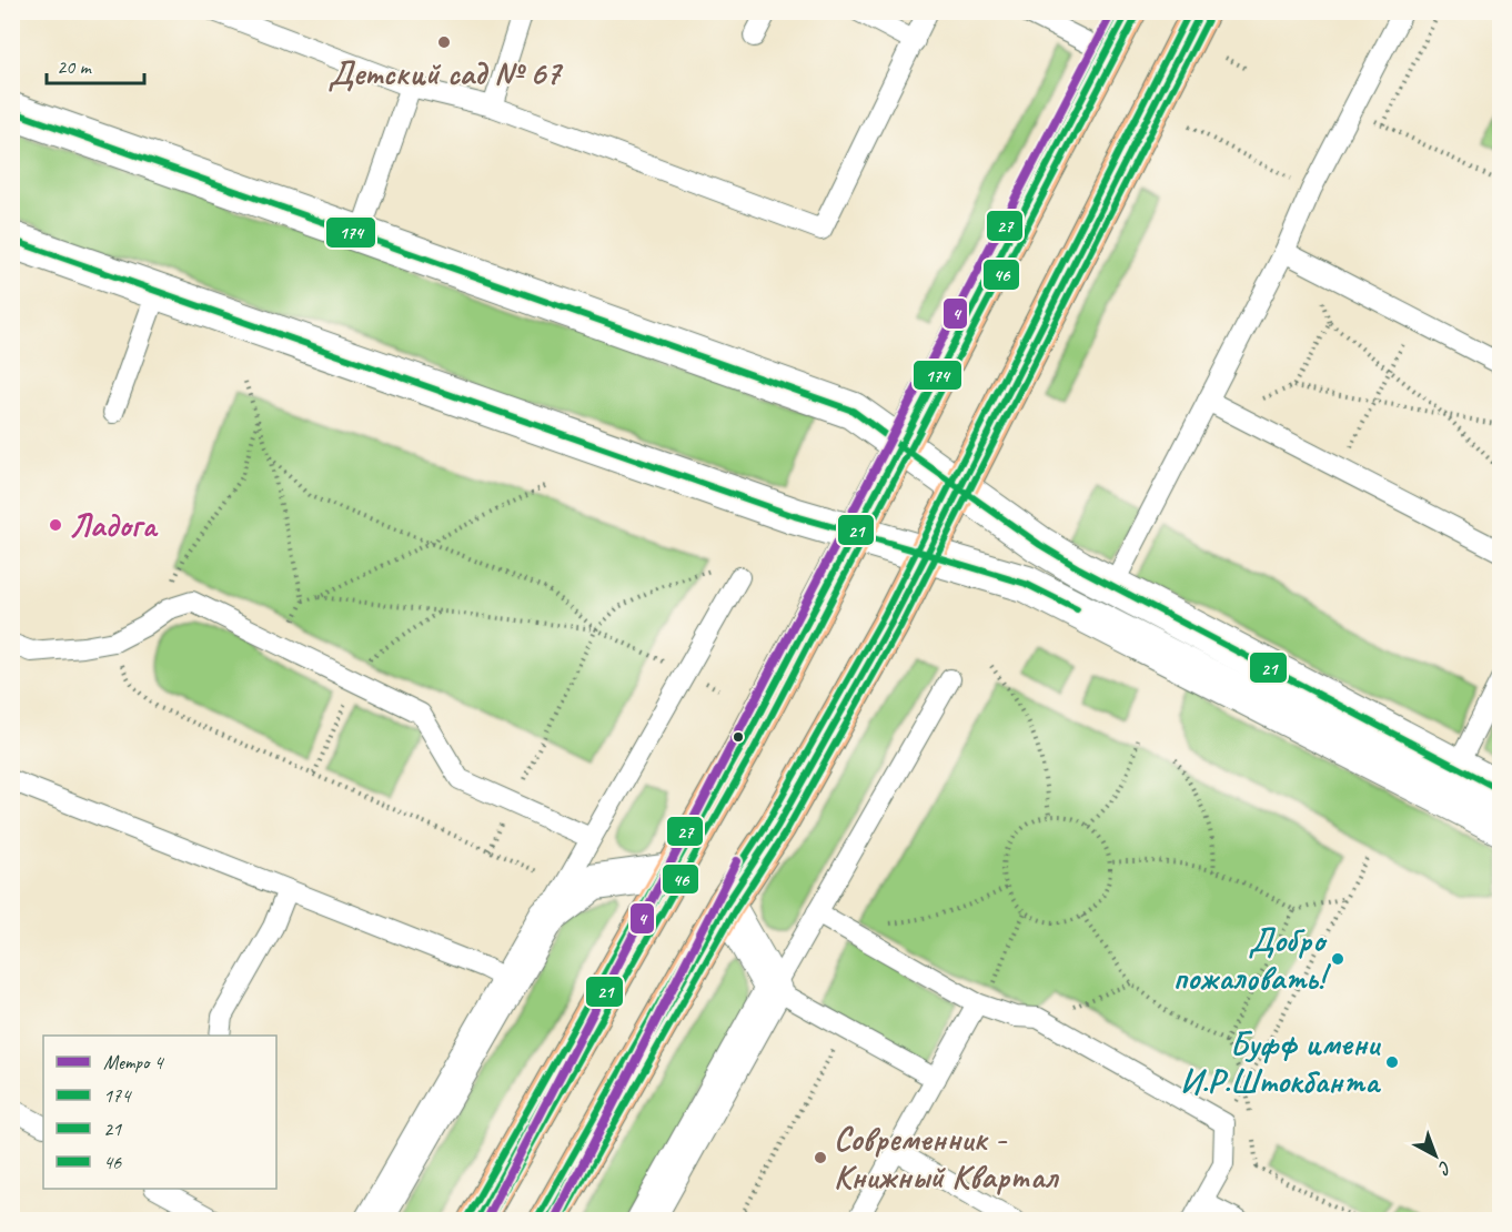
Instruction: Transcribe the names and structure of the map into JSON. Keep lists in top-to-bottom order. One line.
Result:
{"places":["Детский сад № 67","Ладога","Добро пожаловать!","Буфф имени И.Р.Штокбанта","Современник - Книжный Квартал"],"lines":["metro line 4","transit line 174","transit line 27","transit line 46","transit line 21"],"legend":["Метро 4","174","21","46"],"scale_bar":"20 m","north":"bottom right"}
